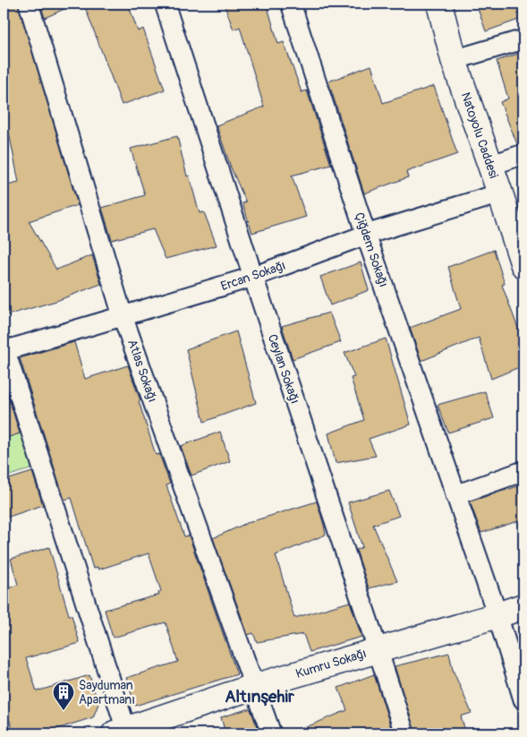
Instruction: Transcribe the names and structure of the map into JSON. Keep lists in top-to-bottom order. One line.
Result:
{"streets":{"street":["Natoyolu Caddesi","Çiğdem Sokağı","Ercan Sokağı","Ceylan Sokağı","Atlas Sokağı","Kumru Sokağı"]},"crossings":[["Natoyolu Caddesi","Ercan Sokağı"],["Çiğdem Sokağı","Ercan Sokağı"],["Çiğdem Sokağı","Kumru Sokağı"],["Ercan Sokağı","Ceylan Sokağı"],["Ercan Sokağı","Atlas Sokağı"],["Ceylan Sokağı","Kumru Sokağı"],["Atlas Sokağı","Kumru Sokağı"]],"districts":["Altınşehir"],"places":{"building":["Sayduman Apartmanı"]}}
